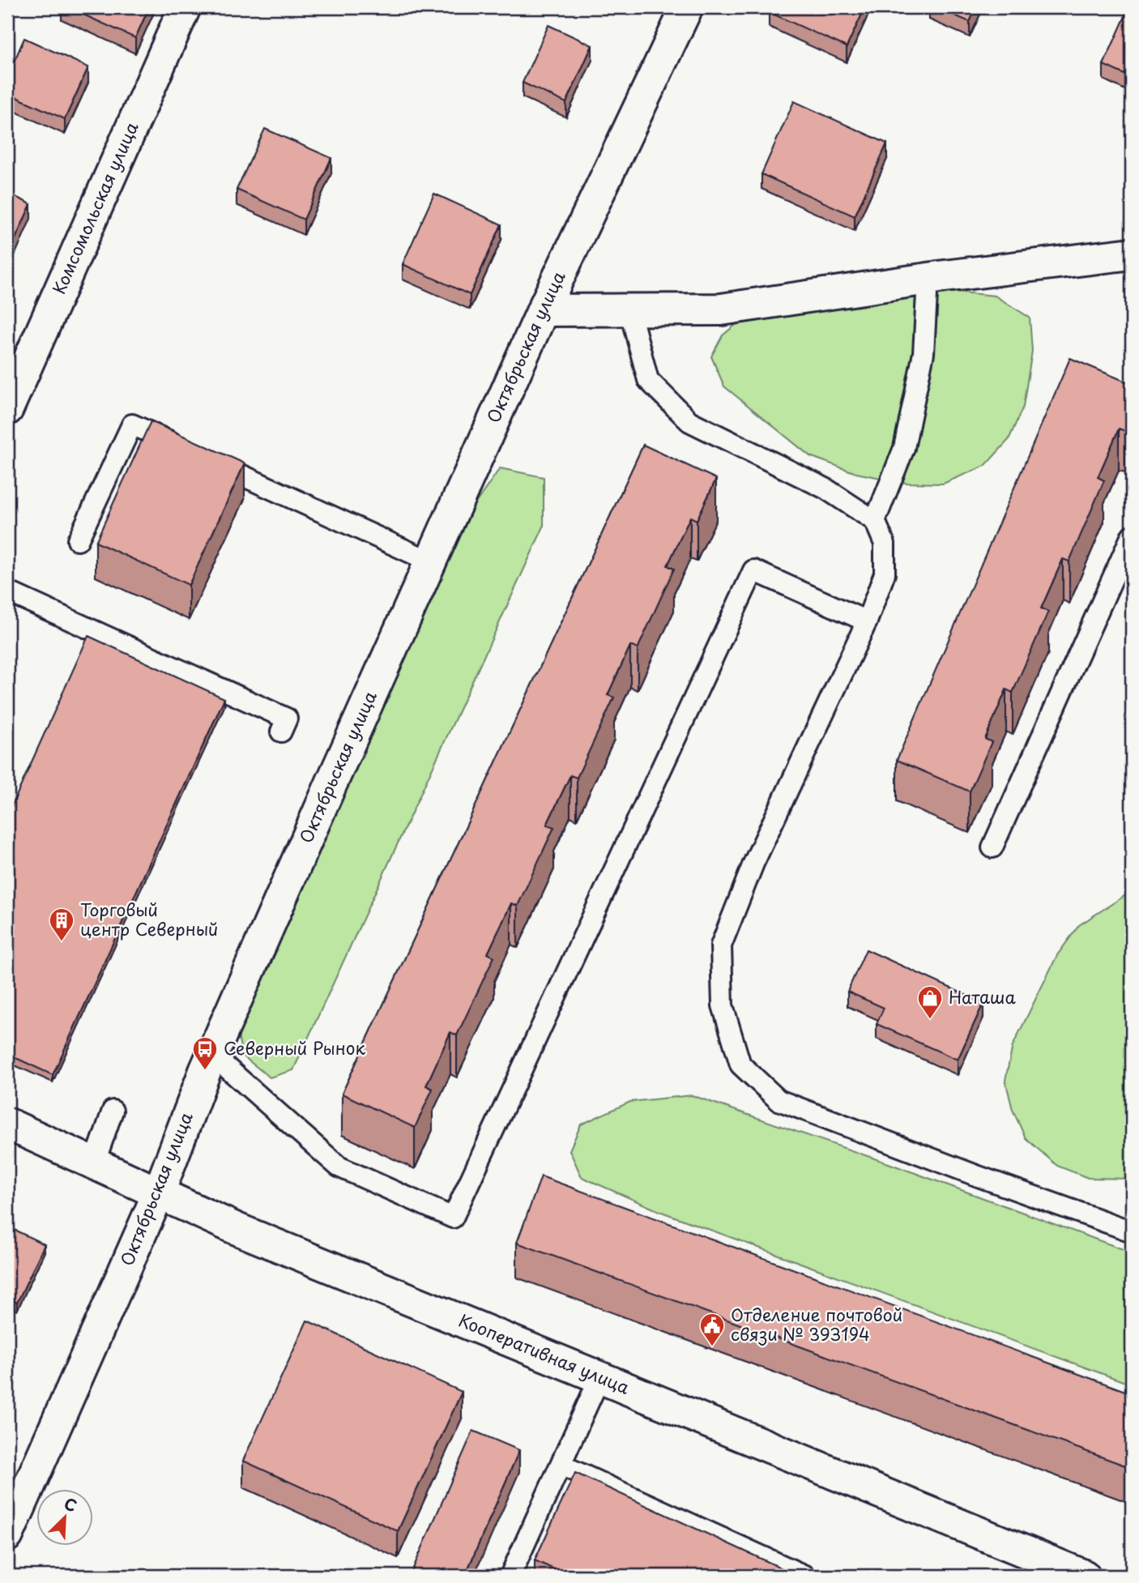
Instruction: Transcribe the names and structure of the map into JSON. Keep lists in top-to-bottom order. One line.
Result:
{"streets":{"street":["Комсомольская улица","Октябрьская улица","Кооперативная улица"]},"crossings":[["Октябрьская улица","Кооперативная улица"]],"places":{"building":["Торговый центр Северный"],"shop":["Наташа"],"bus stop":["Северный Рынок"],"public building":["Отделение почтовой связи № 393194"]},"north":"top right"}
